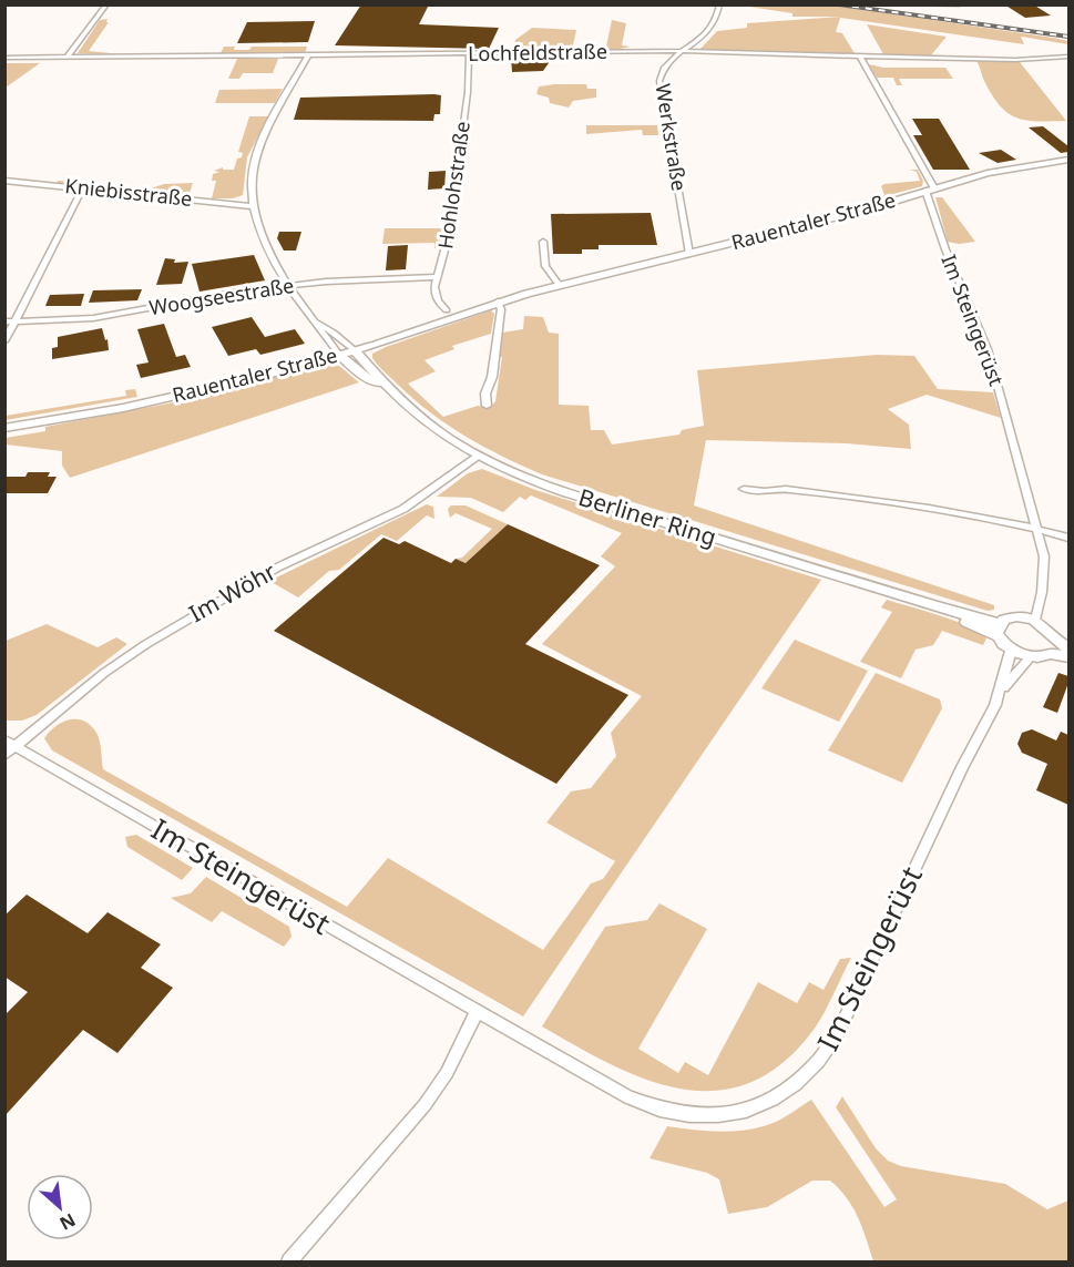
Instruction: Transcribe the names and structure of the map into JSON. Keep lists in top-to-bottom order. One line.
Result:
{"streets":{"street":["Lochfeldstraße","Werkstraße","Hohlohstraße","Kniebisstraße","Rauentaler Straße","Woogseestraße","Im Steingerüst","Berliner Ring","Im Wöhr"]},"crossings":[["Lochfeldstraße","Werkstraße"],["Lochfeldstraße","Hohlohstraße"],["Lochfeldstraße","Berliner Ring"],["Werkstraße","Rauentaler Straße"],["Hohlohstraße","Woogseestraße"],["Kniebisstraße","Berliner Ring"],["Rauentaler Straße","Im Steingerüst"],["Rauentaler Straße","Berliner Ring"],["Woogseestraße","Berliner Ring"],["Im Steingerüst","Berliner Ring"],["Im Steingerüst","Im Wöhr"],["Berliner Ring","Im Wöhr"]],"north":"bottom right"}
